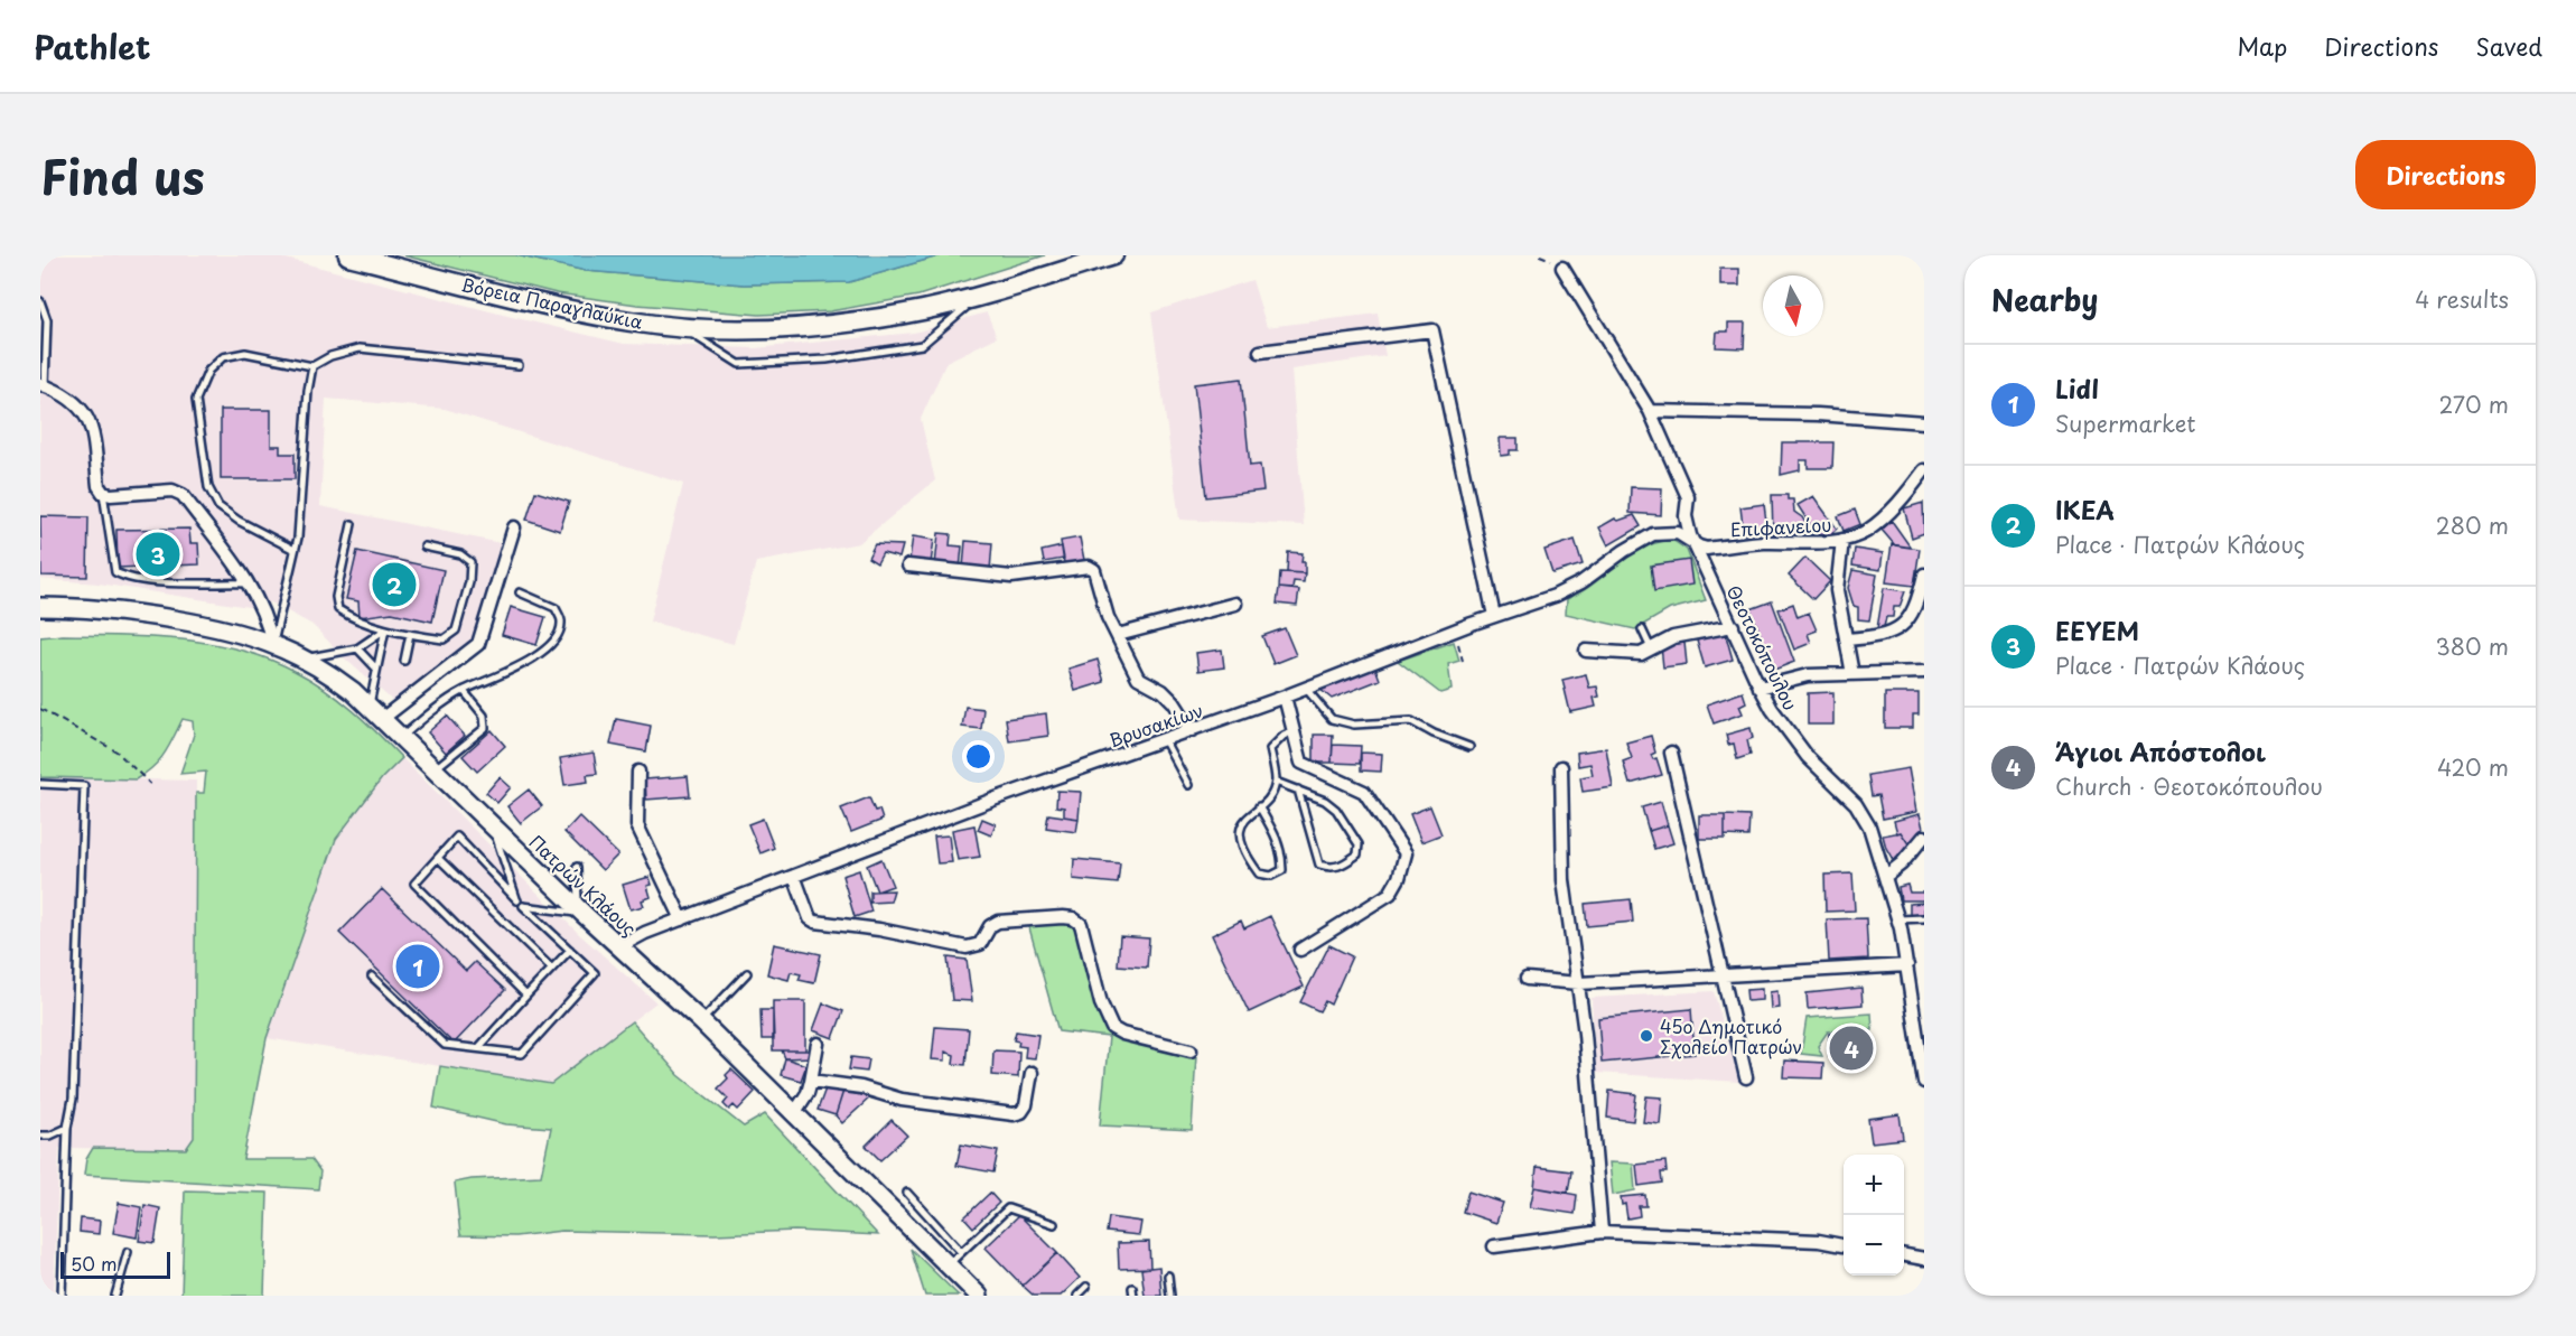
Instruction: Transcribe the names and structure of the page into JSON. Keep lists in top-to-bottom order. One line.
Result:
{"streets":{"main road":["Βόρεια Παραγλαύκια","Πατρών Κλάους"],"street":["Επιφανείου","Θεοτοκόπουλου","Βρυσακίων"]},"crossings":[["Επιφανείου","Θεοτοκόπουλου"],["Επιφανείου","Βρυσακίων"],["Θεοτοκόπουλου","Βρυσακίων"],["Βρυσακίων","Πατρών Κλάους"]],"places":["45ο Δημοτικό Σχολείο Πατρών"],"scale_bar":"50 m","north":"bottom","page":{"header":"Pathlet","nav":["Map","Directions","Saved"],"title":"Find us","buttons":"Directions","heading":["Nearby","4 results"],"list":[{"mark":"1","name":"Lidl","note":"Supermarket","value":"270 m"},{"mark":"2","name":"IKEA","note":"Place · Πατρών Κλάους","value":"280 m"},{"mark":"3","name":"EEYEM","note":"Place · Πατρών Κλάους","value":"380 m"},{"mark":"4","name":"Άγιοι Απόστολοι","note":"Church · Θεοτοκόπουλου","value":"420 m"}],"pins":["3","2","1","4"],"map_buttons":["+","−"],"scale":"50 m"}}
